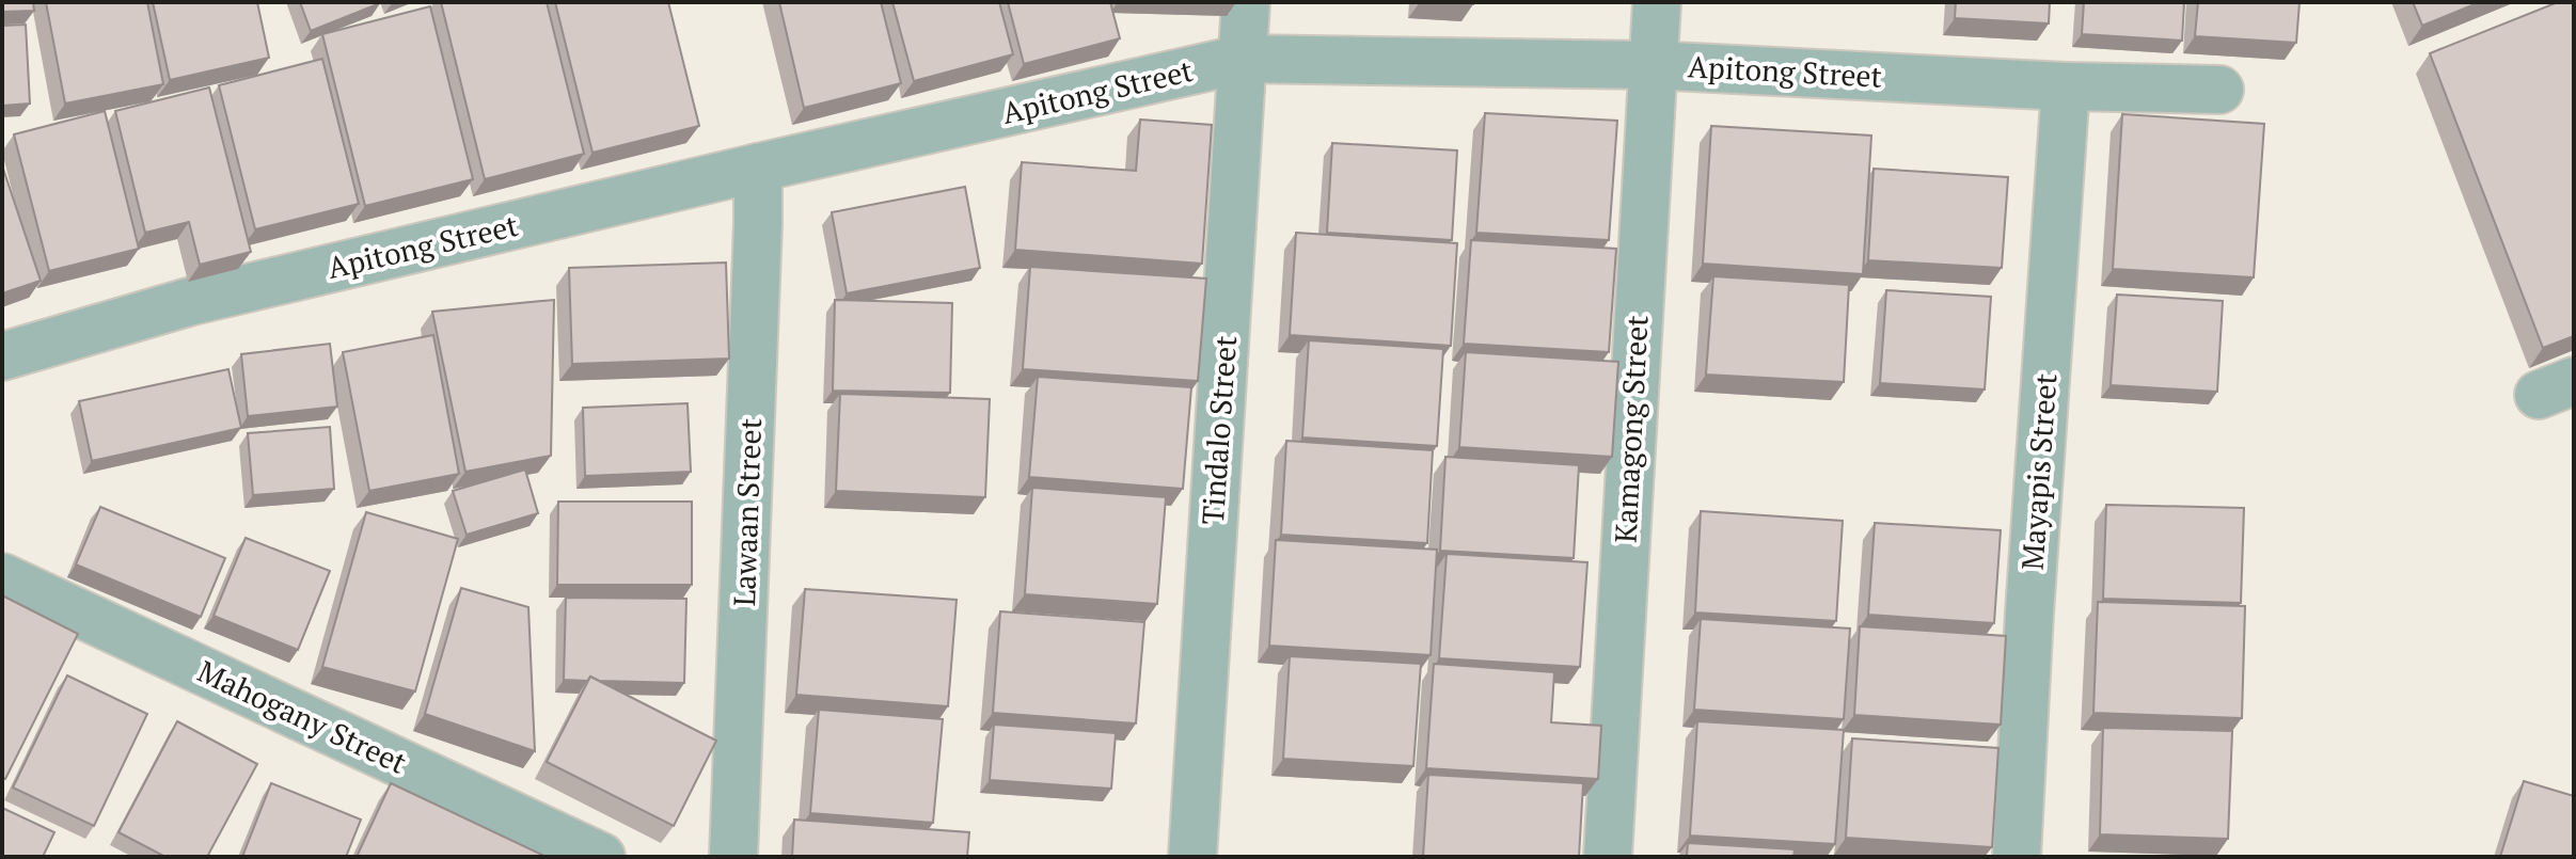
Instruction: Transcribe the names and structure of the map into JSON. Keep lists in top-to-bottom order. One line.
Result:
{"streets":{"street":["Apitong Street","Kamagong Street","Tindalo Street","Mayapis Street","Lawaan Street","Mahogany Street"]},"crossings":[["Apitong Street","Kamagong Street"],["Apitong Street","Tindalo Street"],["Apitong Street","Mayapis Street"],["Apitong Street","Lawaan Street"]]}
